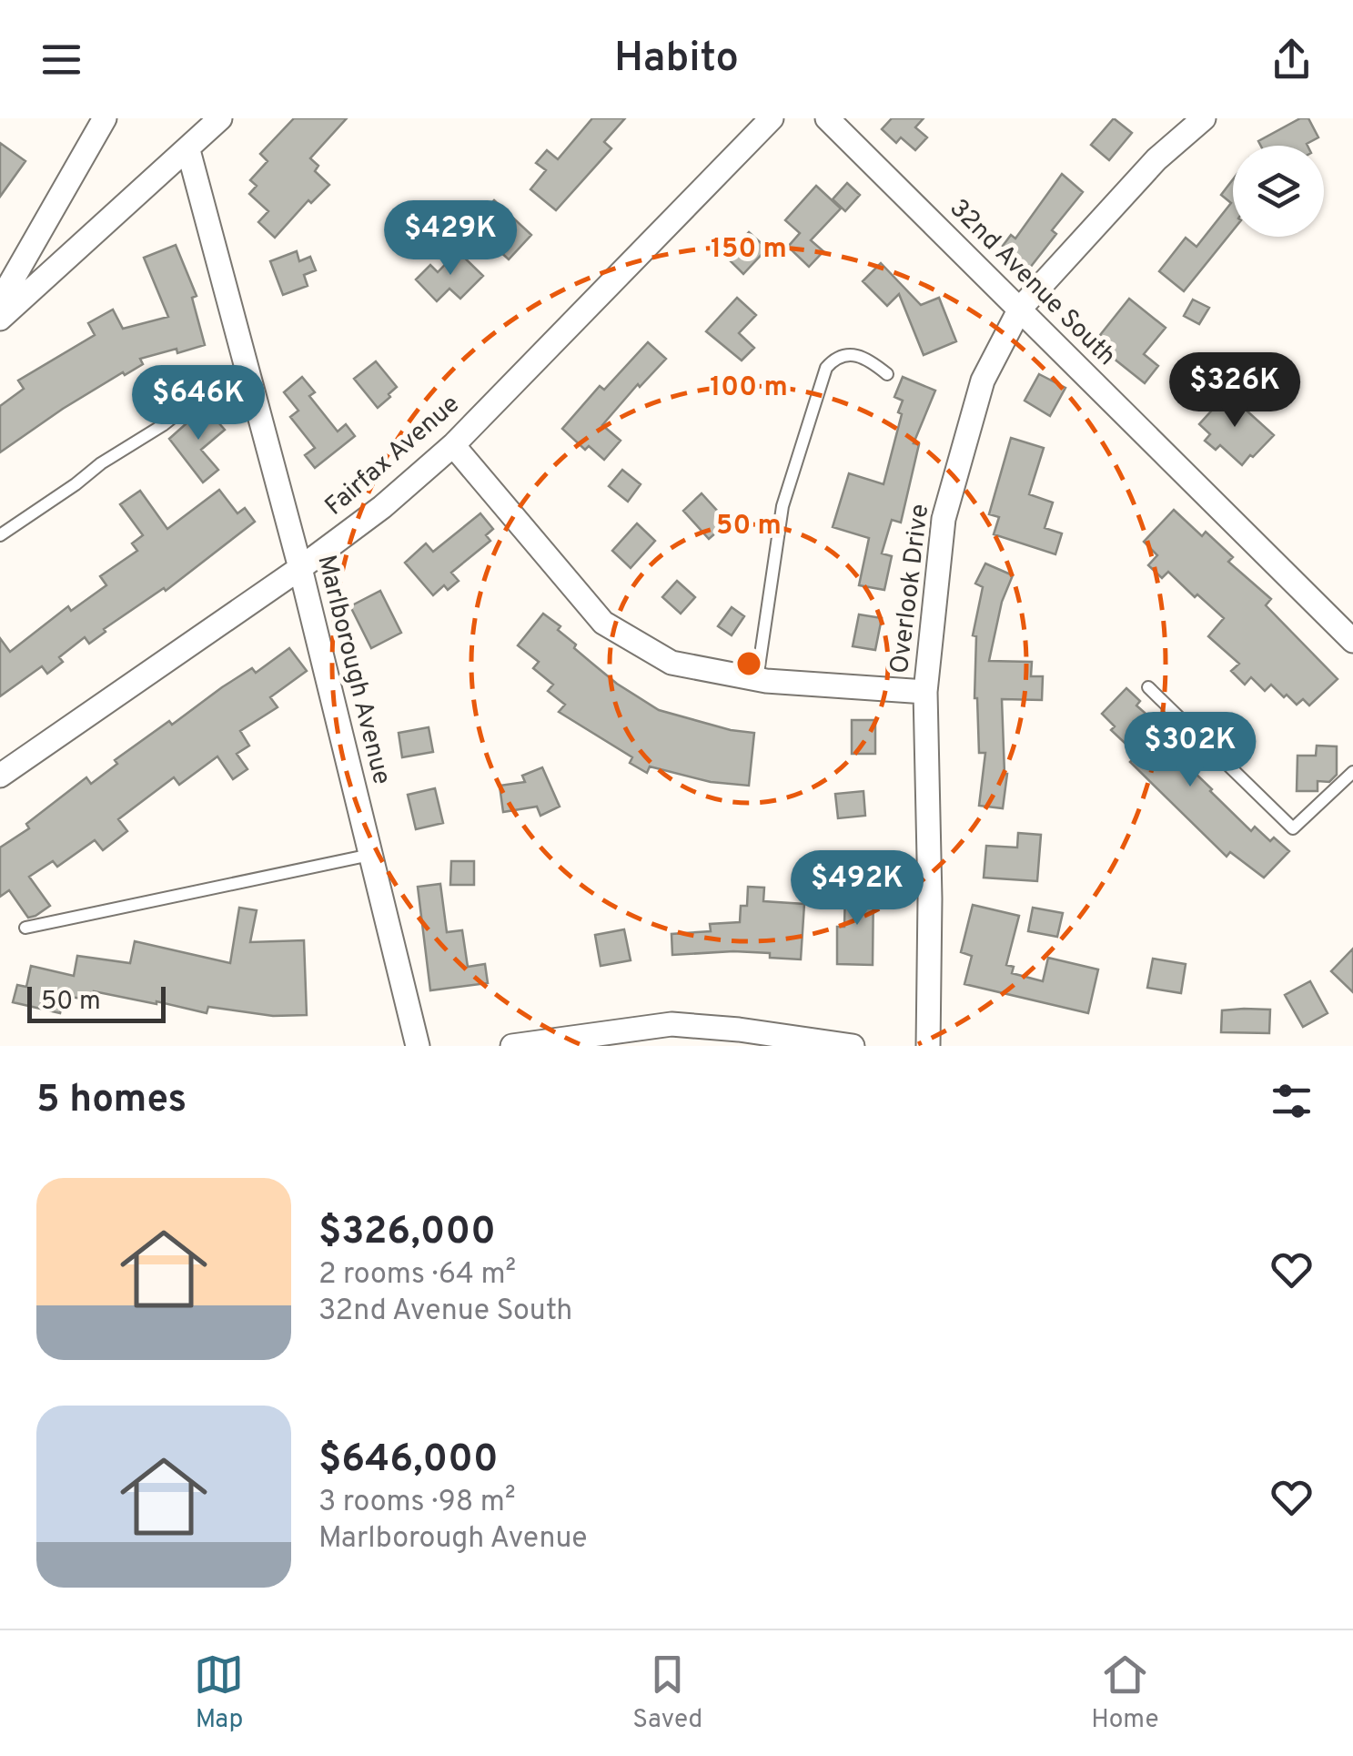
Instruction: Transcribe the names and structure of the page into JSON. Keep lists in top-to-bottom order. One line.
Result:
{"streets":{"street":["32nd Avenue South","Fairfax Avenue","Overlook Drive","Marlborough Avenue"]},"crossings":[["32nd Avenue South","Overlook Drive"],["Fairfax Avenue","Marlborough Avenue"]],"scale_bar":"50 m","page":{"header":"Habito","price":["$429K","$326K","$646K","$302K","$492K"],"scale":"50 m","heading":"5 homes","list":[{"name":"$326,000","note":"2 rooms · 64 m² · 32nd Avenue South"},{"name":"$646,000","note":"3 rooms · 98 m² · Marlborough Avenue"}],"tabs":["Map","Saved","Home"]},"rings":["150 m","100 m","50 m"]}
